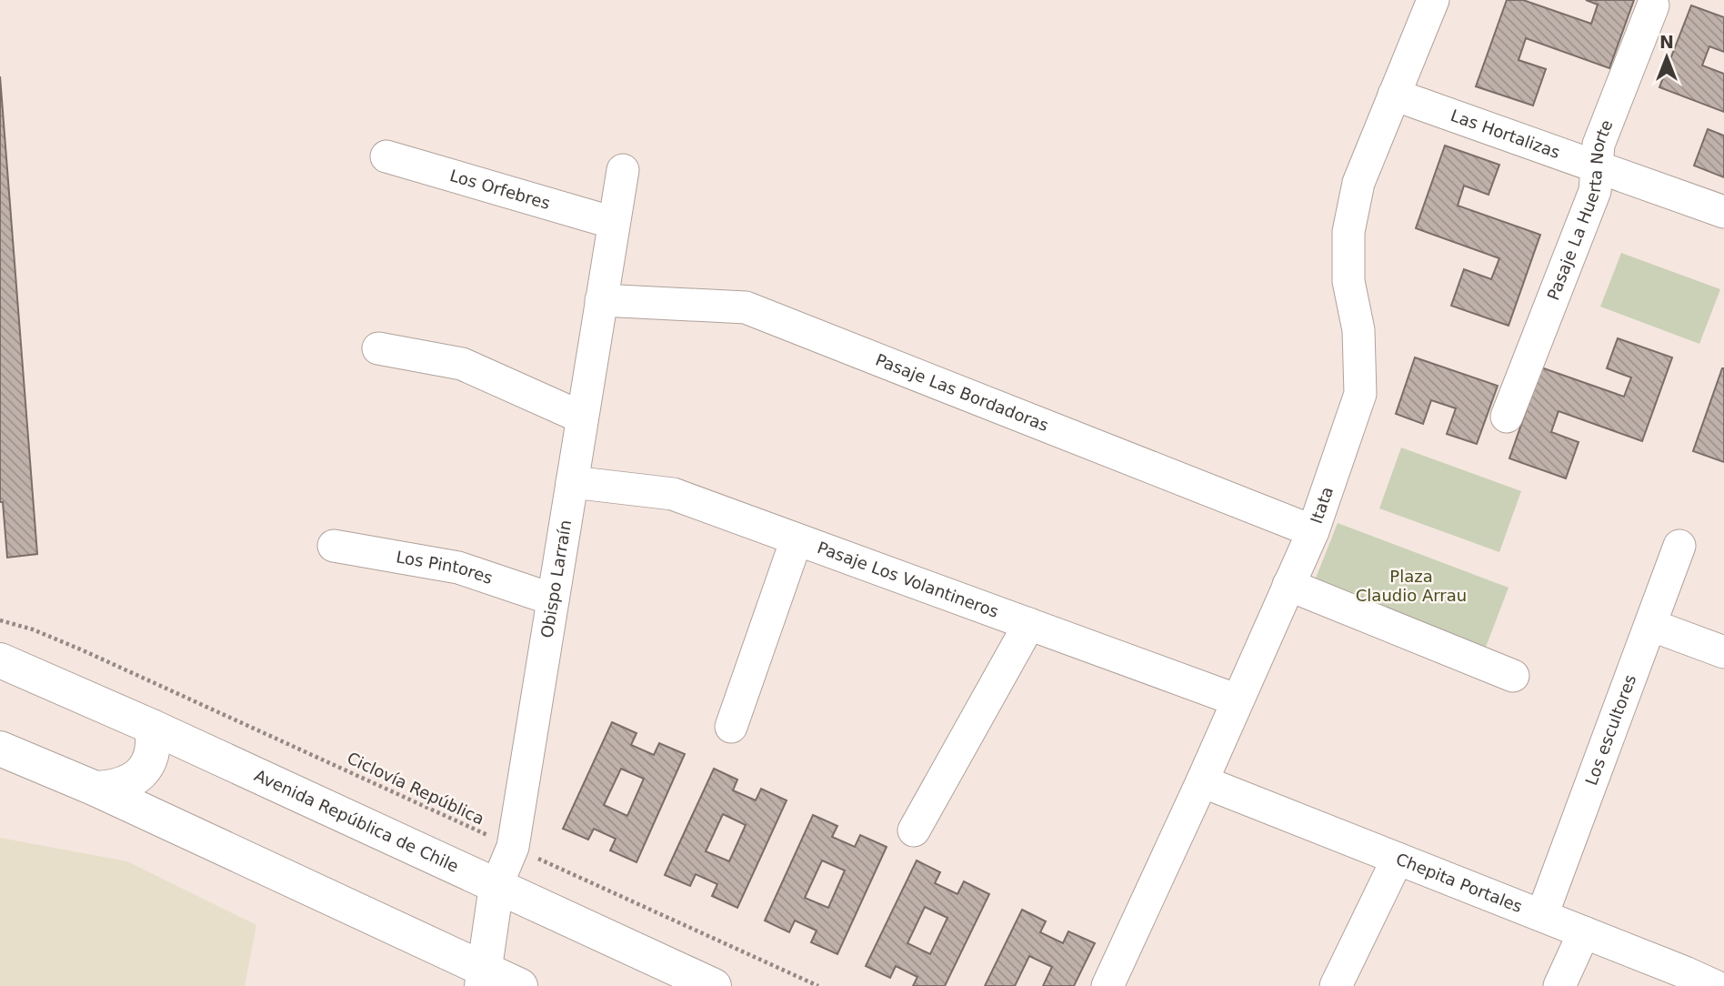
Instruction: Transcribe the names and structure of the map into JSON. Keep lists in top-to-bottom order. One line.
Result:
{"streets":{"main road":["Obispo Larraín","Avenida República de Chile"],"street":["Las Hortalizas","Los Orfebres","Pasaje La Huerta Norte","Pasaje Las Bordadoras","Itata","Los Pintores","Pasaje Los Volantineros","Los escultores","Chepita Portales"],"path":["Ciclovía República"]},"crossings":[["Las Hortalizas","Pasaje La Huerta Norte"],["Las Hortalizas","Itata"],["Los Orfebres","Obispo Larraín"],["Pasaje Las Bordadoras","Itata"],["Pasaje Las Bordadoras","Obispo Larraín"],["Itata","Pasaje Los Volantineros"],["Itata","Chepita Portales"],["Los Pintores","Obispo Larraín"],["Obispo Larraín","Pasaje Los Volantineros"],["Obispo Larraín","Ciclovía República"],["Obispo Larraín","Avenida República de Chile"],["Los escultores","Chepita Portales"]],"parks":["Plaza Claudio Arrau"],"north":"top"}
